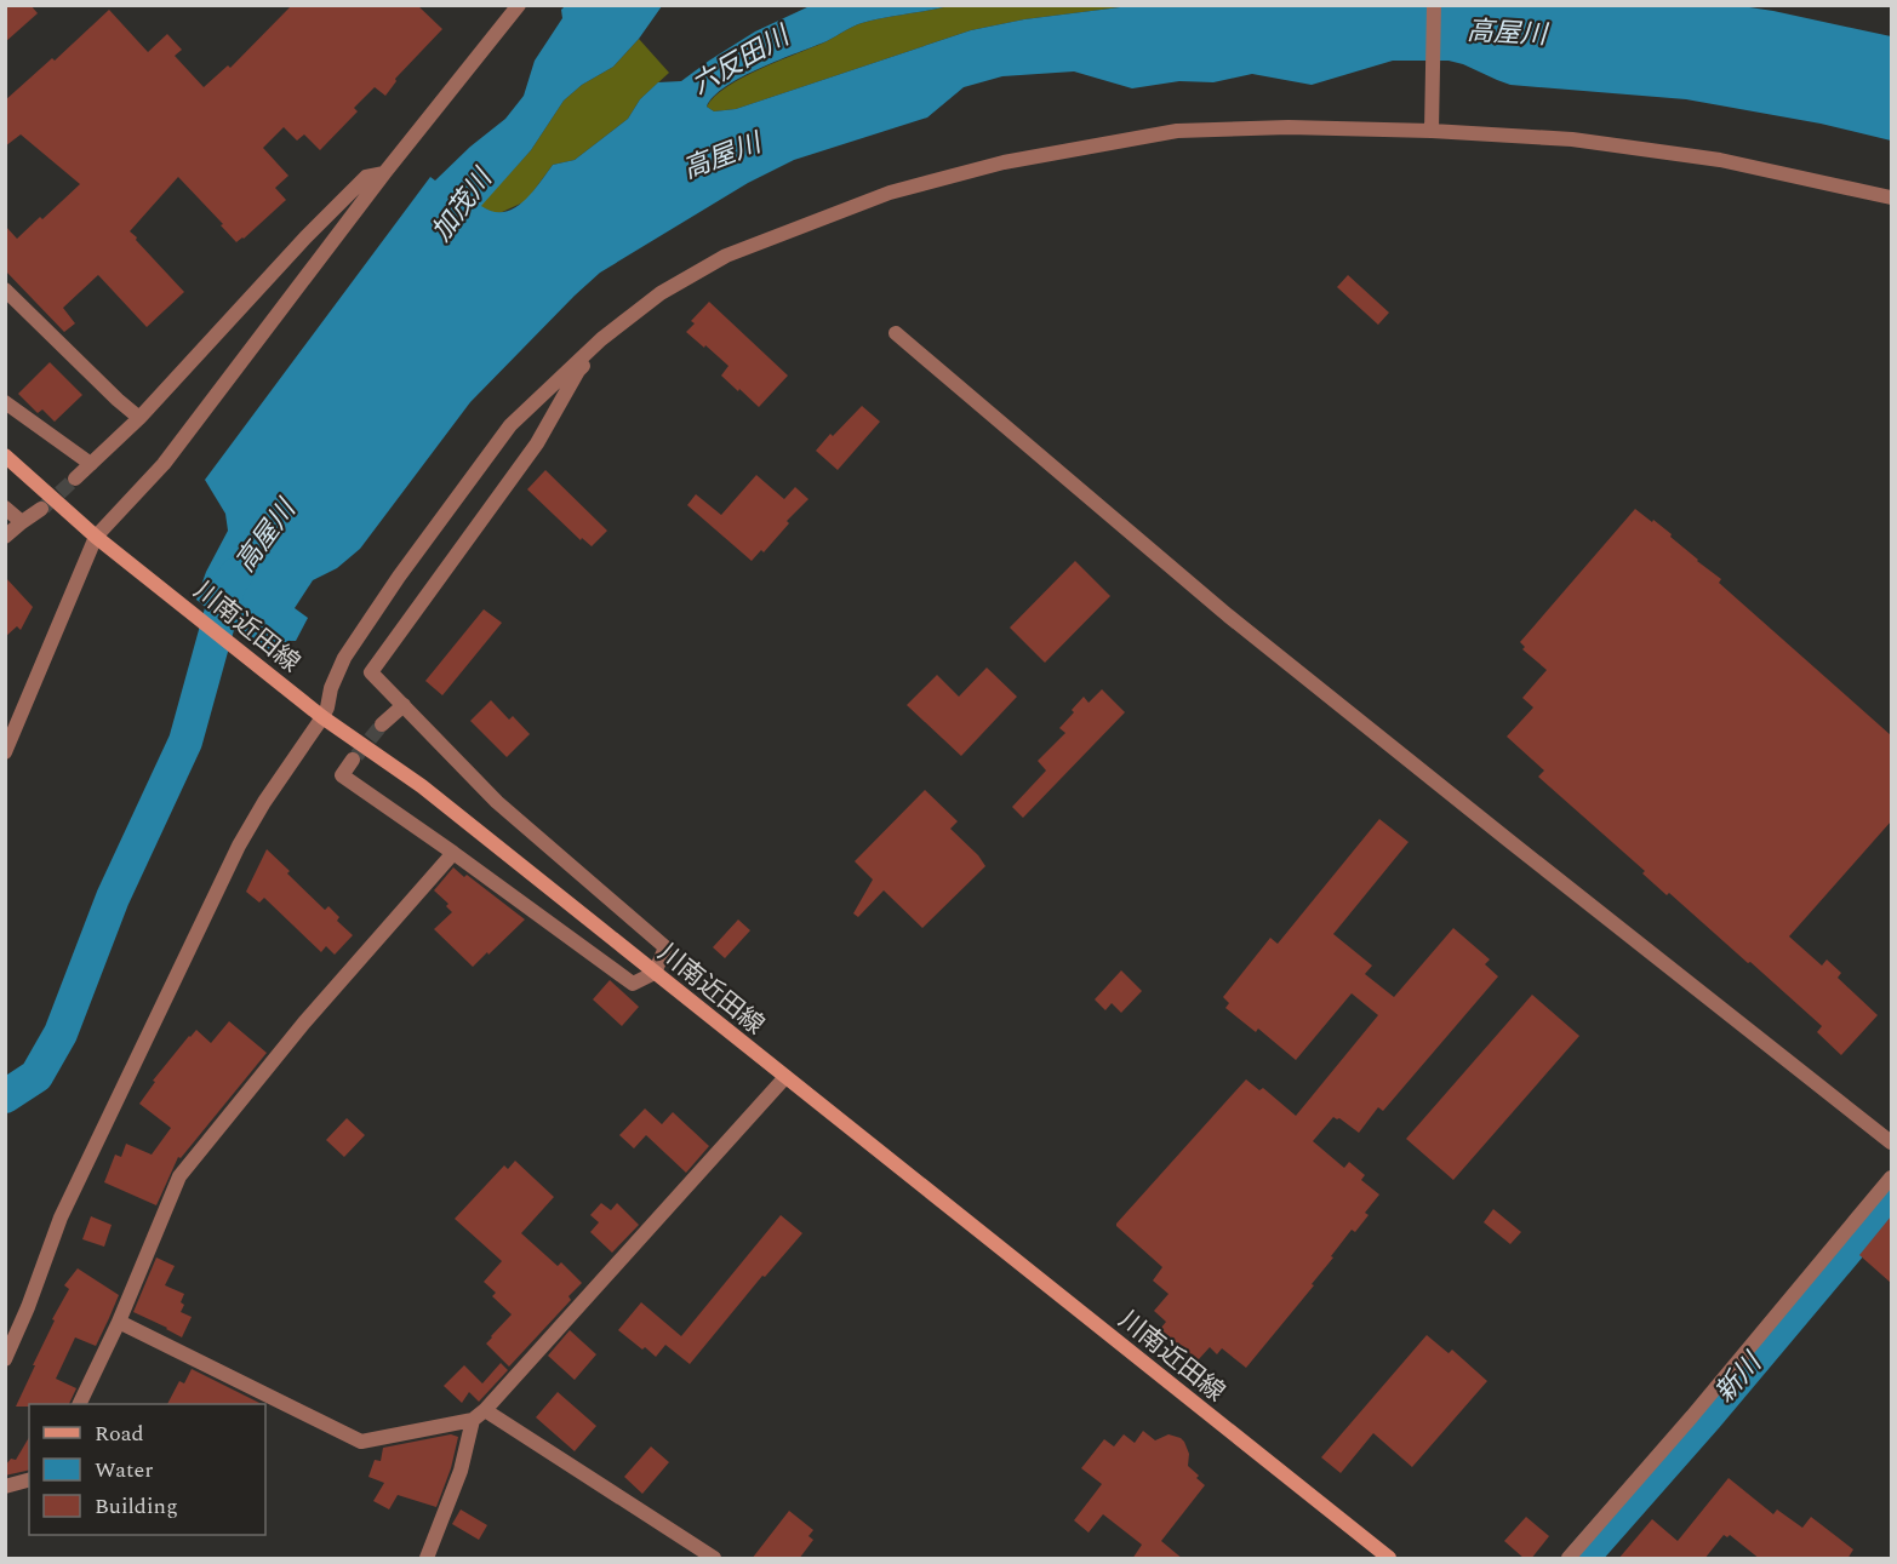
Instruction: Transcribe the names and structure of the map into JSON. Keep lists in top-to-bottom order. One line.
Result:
{"streets":{"main road":["川南近田線"]},"water":["高屋川","六反田川","加茂川","新川"],"legend":["Road","Water","Building"]}
